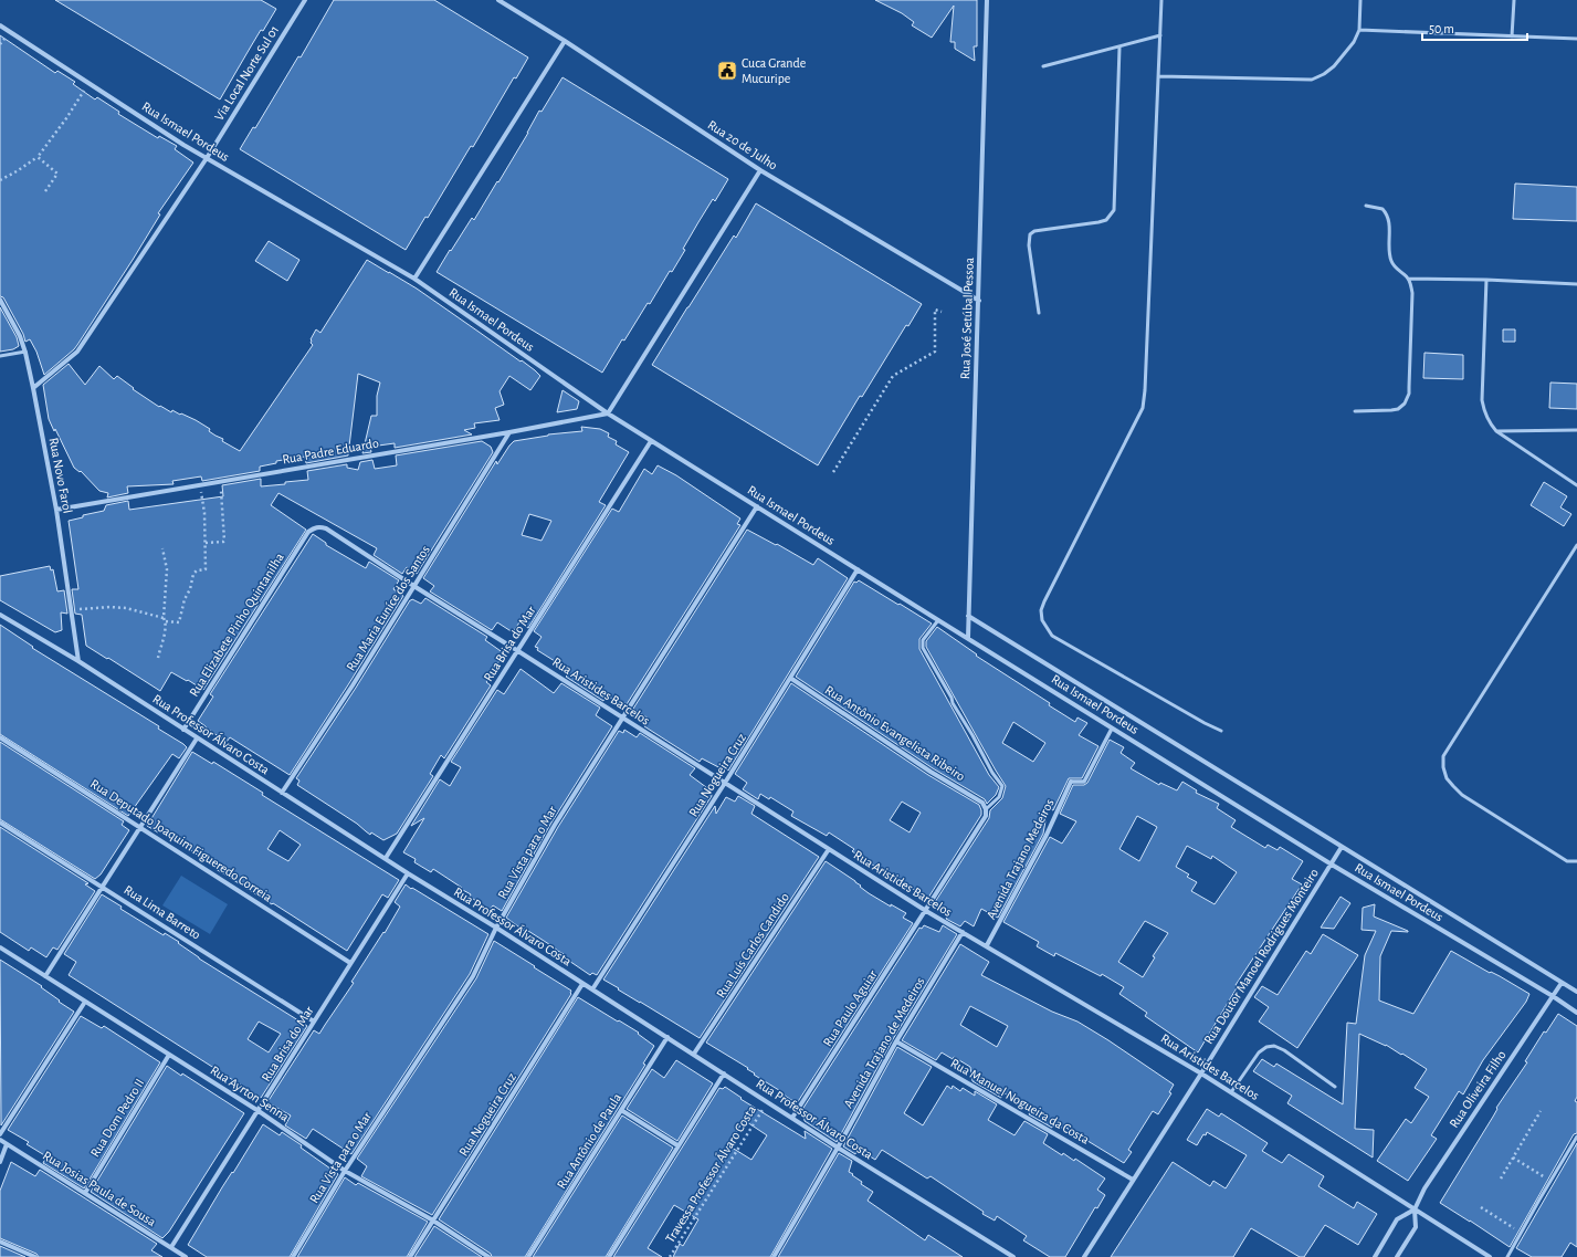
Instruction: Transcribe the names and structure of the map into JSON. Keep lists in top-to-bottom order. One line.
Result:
{"streets":{"street":["Via Local Norte Sul 01","Rua Ismael Pordeus","Rua 20 de Julho","Rua José Setúbal Pessoa","Rua Padre Eduardo","Rua Novo Farol","Rua Maria Euníce dos Santos","Rua Elizabete Pinho Quintanilha","Rua Brisa do Mar","Rua Aristides Barcelos","Rua Antônio Evangelista Ribeiro","Rua Professor Álvaro Costa","Rua Nogueira Cruz","Rua Deputado Joaquim Figueredo Correia","Rua Vista para o Mar","Avenida Trajano Medeiros","Rua Lima Barreto","Rua Luís Carlos Candido","Rua Doutor Manoel Rodrigues Monteiro","Rua Paulo Aguiar","Avenida Trajano de Medeiros","Rua Oliveira Filho","Rua Ayrton Senna","Rua Manuel Nogueira da Costa","Rua Dom Pedro II","Rua Antônio de Paula","Rua Josias Paula de Sousa"],"path":["Travessa Professor Álvaro Costa"]},"crossings":[["Via Local Norte Sul 01","Rua Ismael Pordeus"],["Via Local Norte Sul 01","Rua Novo Farol"],["Rua Ismael Pordeus","Rua José Setúbal Pessoa"],["Rua Ismael Pordeus","Rua Padre Eduardo"],["Rua Ismael Pordeus","Rua Brisa do Mar"],["Rua Ismael Pordeus","Rua Nogueira Cruz"],["Rua Ismael Pordeus","Rua Vista para o Mar"],["Rua Ismael Pordeus","Rua Doutor Manoel Rodrigues Monteiro"],["Rua Ismael Pordeus","Rua Oliveira Filho"],["Rua 20 de Julho","Rua José Setúbal Pessoa"],["Rua Padre Eduardo","Rua Novo Farol"],["Rua Padre Eduardo","Rua Maria Euníce dos Santos"],["Rua Novo Farol","Rua Professor Álvaro Costa"],["Rua Maria Euníce dos Santos","Rua Aristides Barcelos"],["Rua Maria Euníce dos Santos","Rua Professor Álvaro Costa"],["Rua Elizabete Pinho Quintanilha","Rua Aristides Barcelos"],["Rua Elizabete Pinho Quintanilha","Rua Professor Álvaro Costa"],["Rua Brisa do Mar","Rua Aristides Barcelos"],["Rua Brisa do Mar","Rua Professor Álvaro Costa"],["Rua Brisa do Mar","Rua Deputado Joaquim Figueredo Correia"],["Rua Brisa do Mar","Rua Lima Barreto"],["Rua Brisa do Mar","Rua Ayrton Senna"],["Rua Brisa do Mar","Rua Josias Paula de Sousa"],["Rua Aristides Barcelos","Rua Nogueira Cruz"],["Rua Aristides Barcelos","Rua Vista para o Mar"],["Rua Aristides Barcelos","Avenida Trajano Medeiros"],["Rua Aristides Barcelos","Rua Luís Carlos Candido"],["Rua Aristides Barcelos","Rua Doutor Manoel Rodrigues Monteiro"],["Rua Aristides Barcelos","Rua Paulo Aguiar"],["Rua Aristides Barcelos","Avenida Trajano de Medeiros"],["Rua Aristides Barcelos","Rua Oliveira Filho"],["Rua Antônio Evangelista Ribeiro","Rua Nogueira Cruz"],["Rua Antônio Evangelista Ribeiro","Rua Paulo Aguiar"],["Rua Professor Álvaro Costa","Rua Nogueira Cruz"],["Rua Professor Álvaro Costa","Rua Vista para o Mar"],["Rua Professor Álvaro Costa","Rua Luís Carlos Candido"],["Rua Professor Álvaro Costa","Rua Paulo Aguiar"],["Rua Professor Álvaro Costa","Avenida Trajano de Medeiros"],["Rua Professor Álvaro Costa","Rua Antônio de Paula"],["Rua Professor Álvaro Costa","Travessa Professor Álvaro Costa"],["Rua Nogueira Cruz","Rua Ayrton Senna"],["Rua Vista para o Mar","Rua Ayrton Senna"],["Rua Doutor Manoel Rodrigues Monteiro","Rua Manuel Nogueira da Costa"],["Avenida Trajano de Medeiros","Rua Manuel Nogueira da Costa"],["Rua Ayrton Senna","Rua Dom Pedro II"],["Rua Dom Pedro II","Rua Josias Paula de Sousa"]],"places":{"public building":["Cuca Grande Mucuripe"]},"scale_bar":"50 m"}
